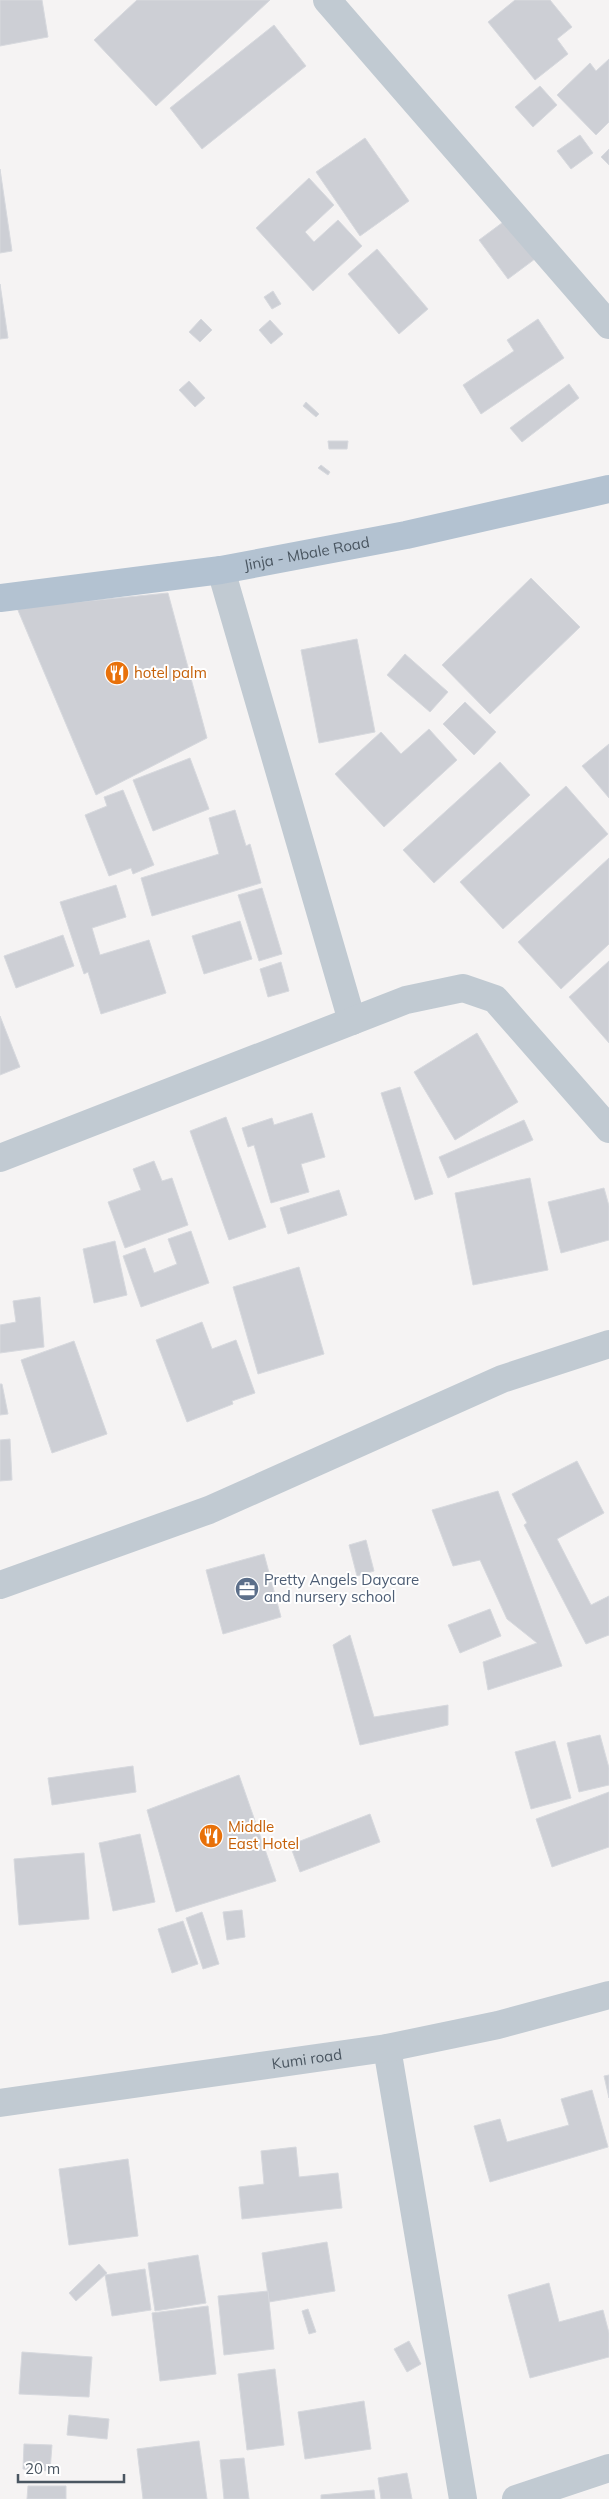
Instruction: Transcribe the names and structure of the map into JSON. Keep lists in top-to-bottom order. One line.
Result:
{"streets":{"main road":["Jinja - Mbale Road"],"street":["Kumi road"]},"places":{"restaurant":["hotel palm","Middle East Hotel"],"office":["Pretty Angels Daycare and nursery school"]},"scale_bar":"20 m"}
